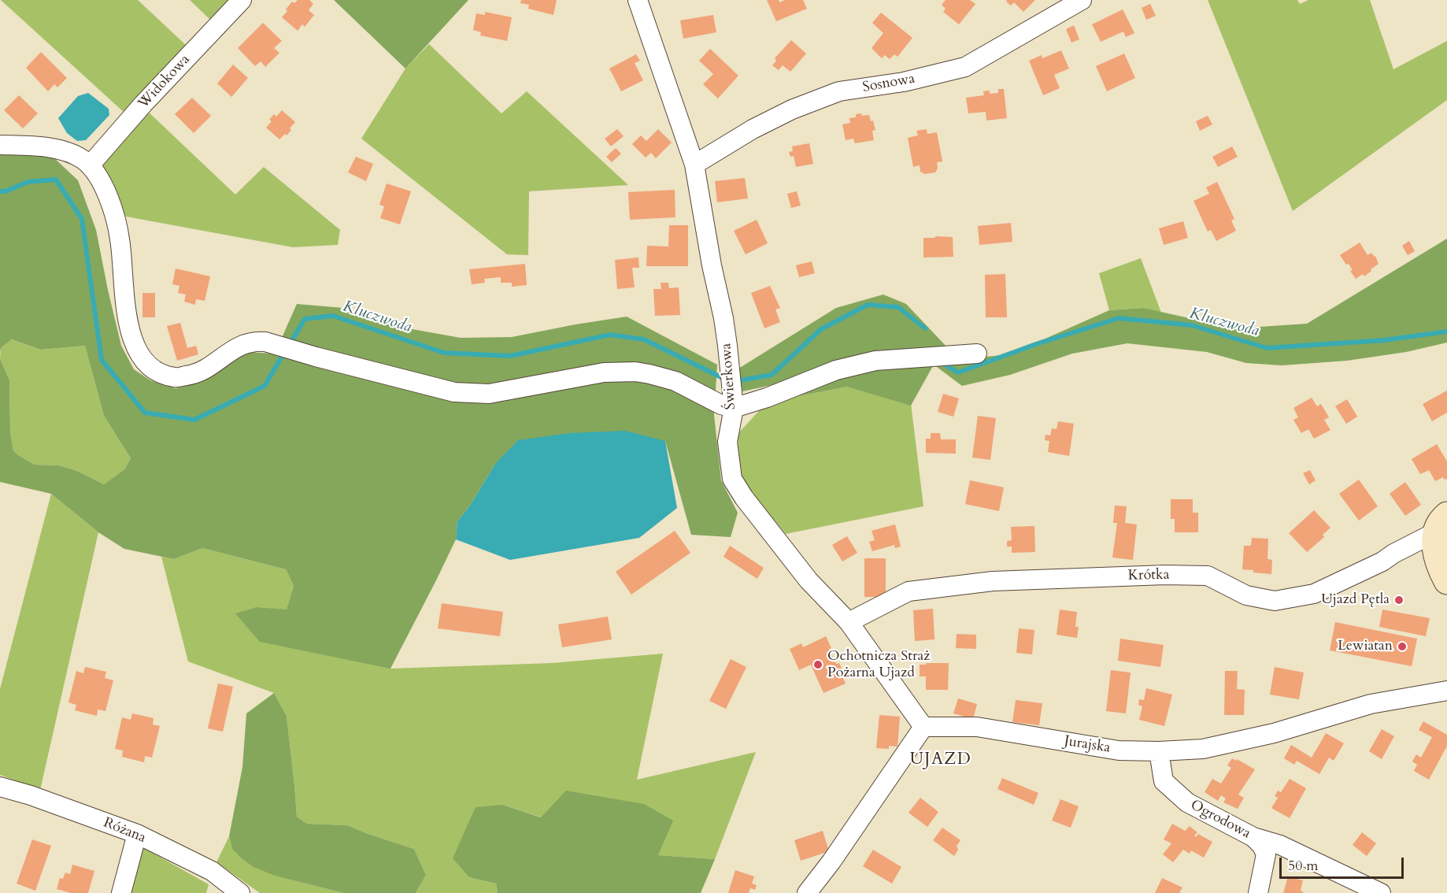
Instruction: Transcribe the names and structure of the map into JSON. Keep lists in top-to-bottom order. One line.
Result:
{"streets":{"street":["Widokowa","Sosnowa","Świerkowa","Krótka","Jurajska","Ogrodowa","Różana"]},"crossings":[["Sosnowa","Świerkowa"],["Świerkowa","Krótka"],["Świerkowa","Jurajska"],["Jurajska","Ogrodowa"]],"districts":["UJAZD"],"water":["Kluczwoda"],"places":["Ujazd Pętla","Lewiatan","Ochotnicza Straż Pożarna Ujazd"],"scale_bar":"50 m"}
